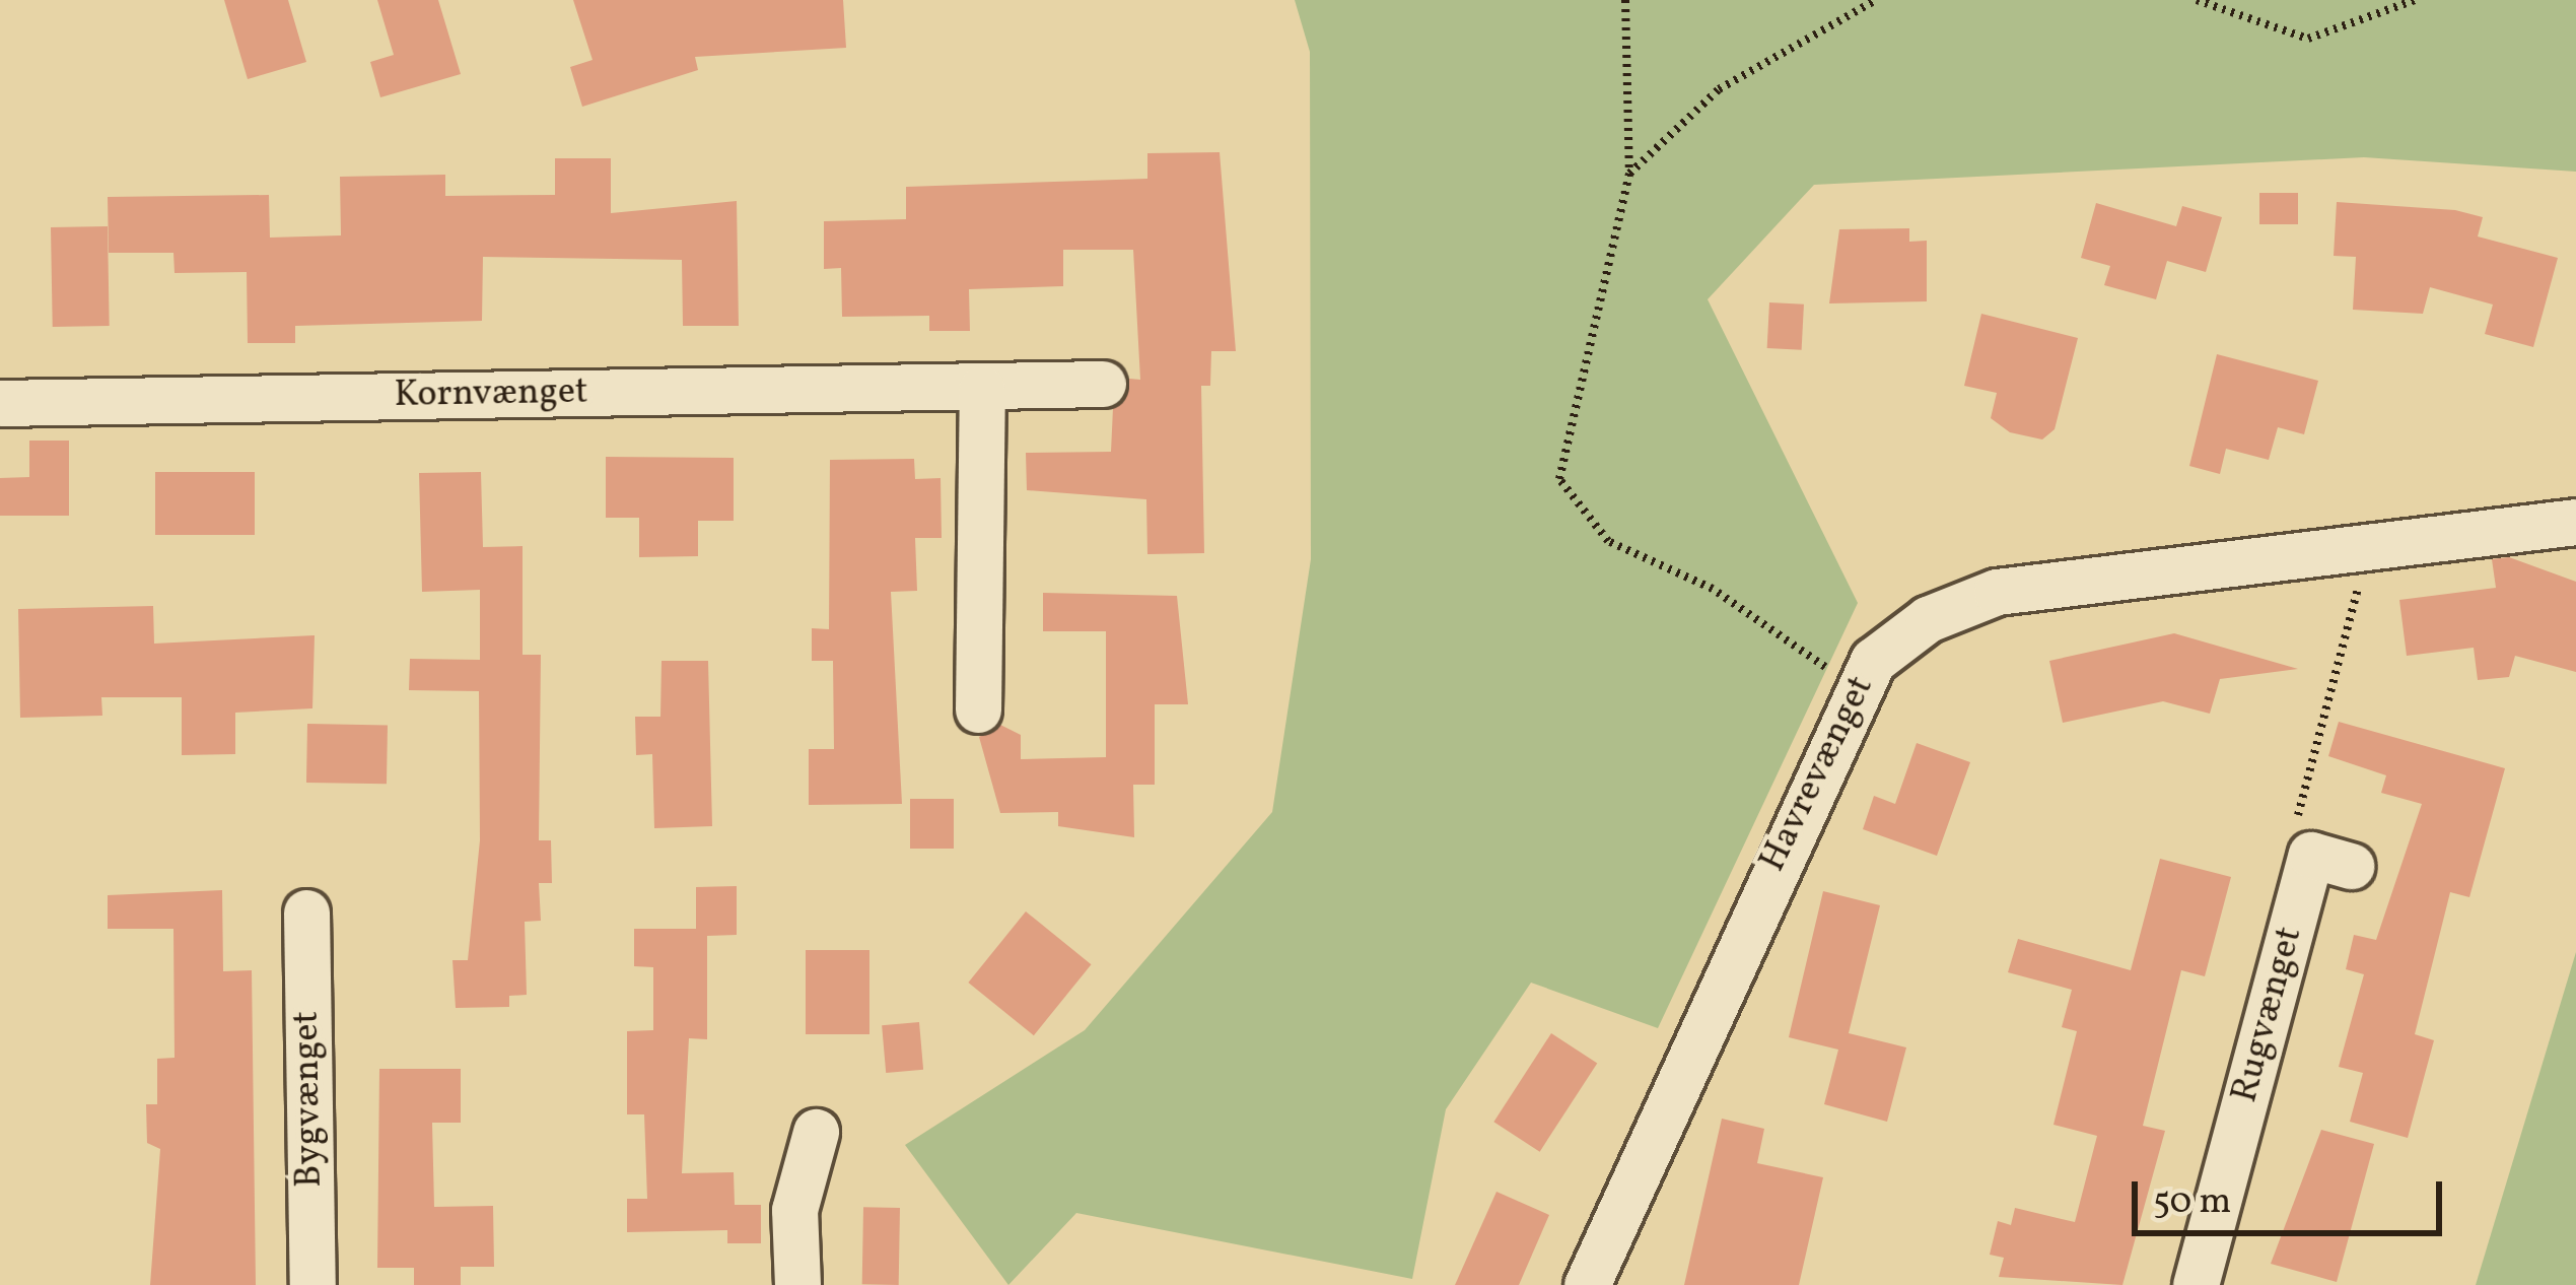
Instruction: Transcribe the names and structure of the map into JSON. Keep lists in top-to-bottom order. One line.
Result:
{"streets":{"street":["Kornvænget","Havrevænget","Rugvænget","Bygvænget"]},"scale_bar":"50 m"}
